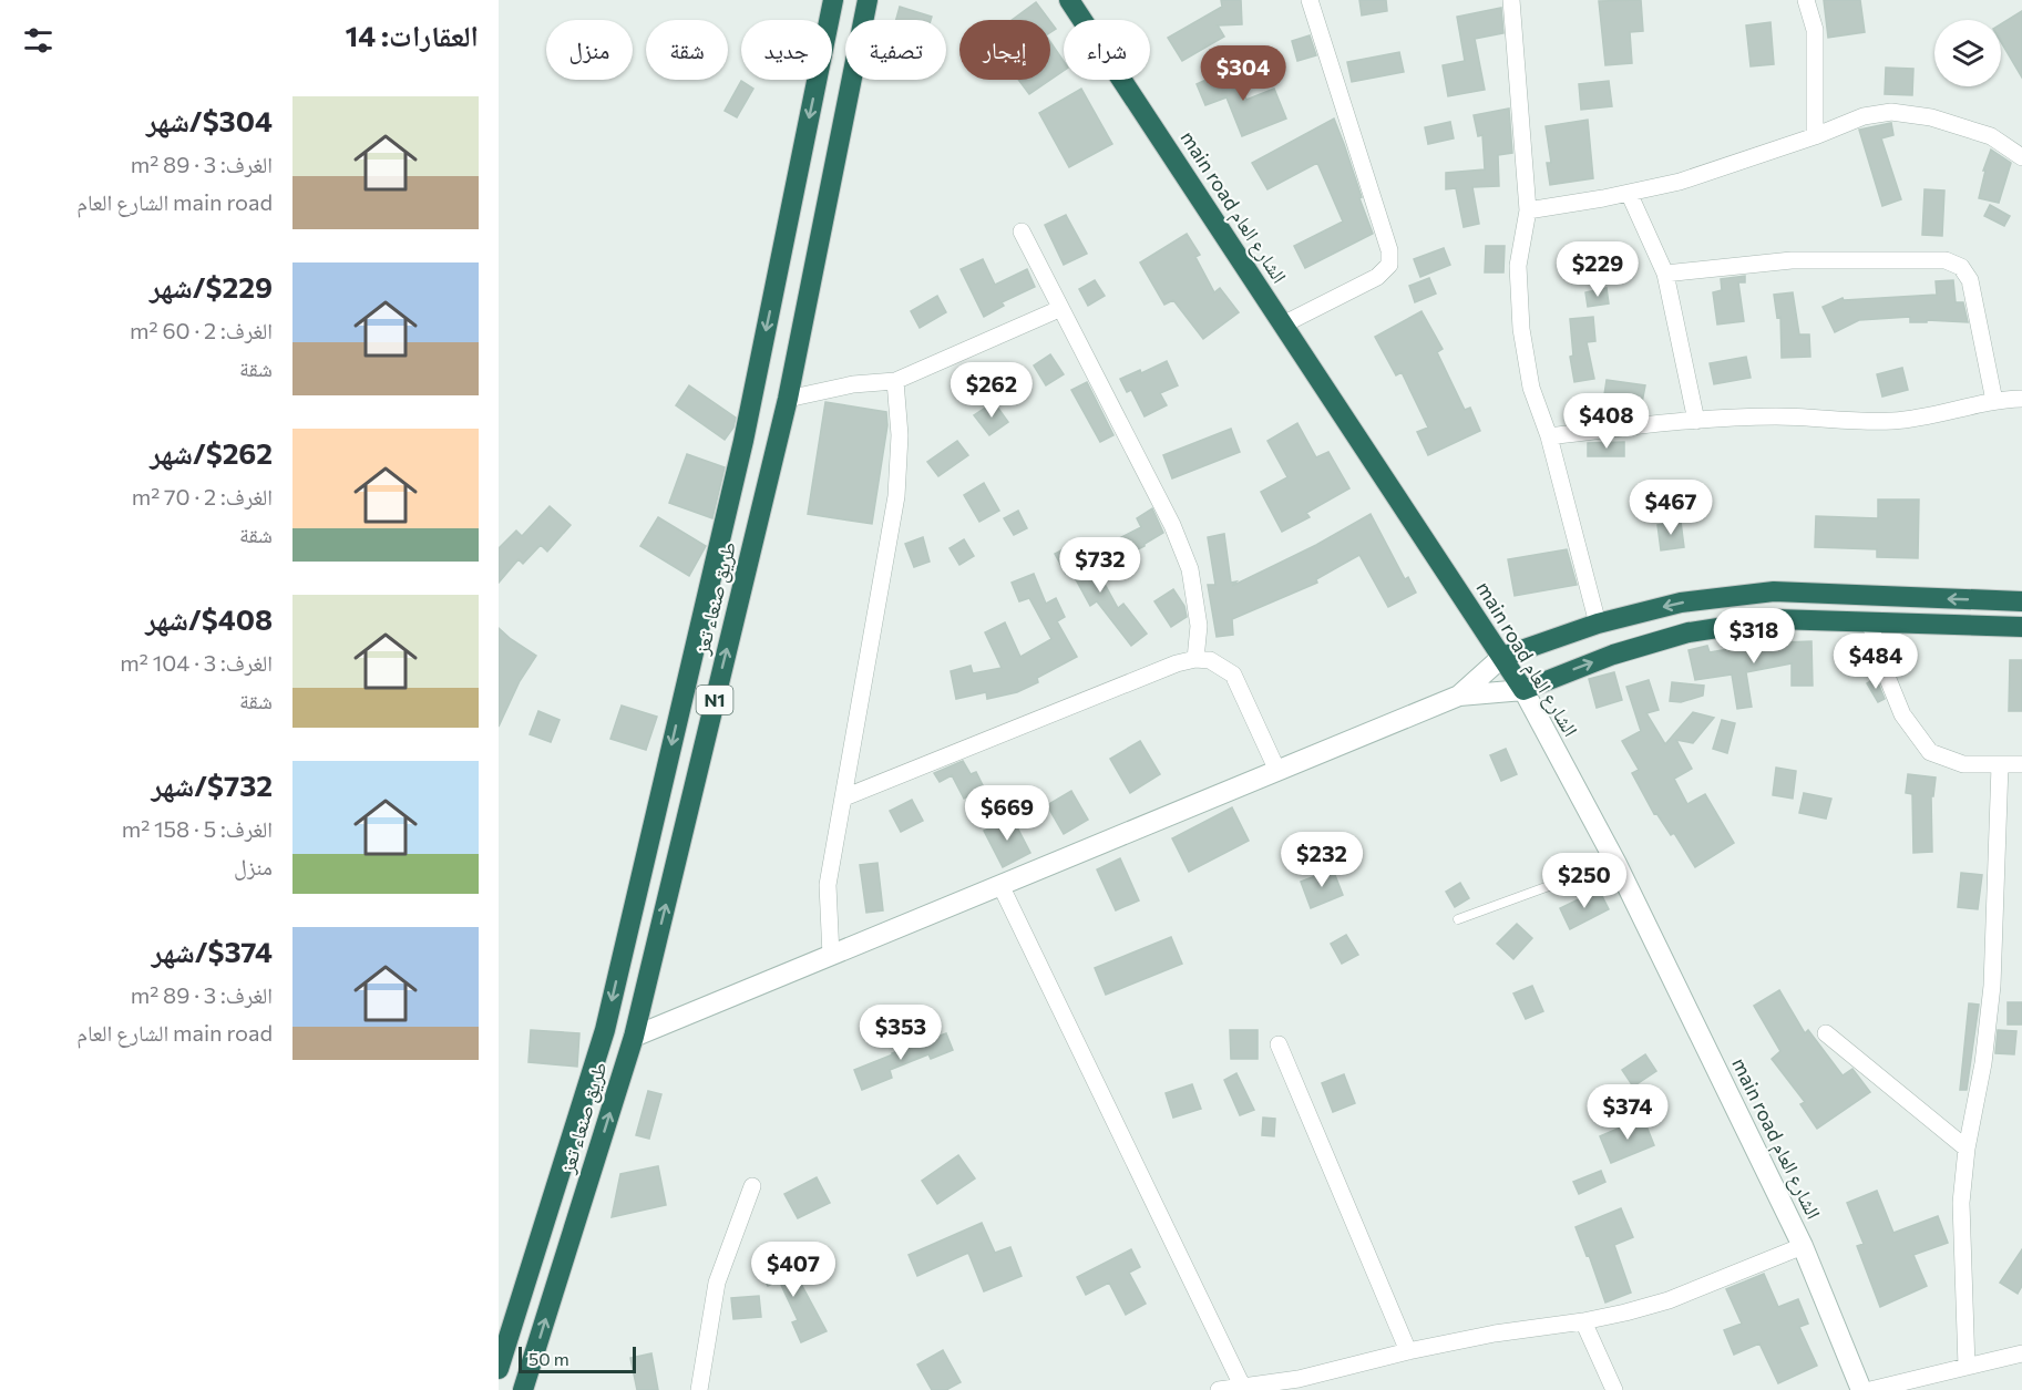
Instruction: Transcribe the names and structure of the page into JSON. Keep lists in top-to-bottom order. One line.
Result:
{"streets":{"highway":["main road الشارع العام","طريق صنعاء تعز","N1"]},"scale_bar":"50 m","page":{"heading":"العقارات: 14","chip":["شراء","إيجار","تصفية","جديد","شقة","منزل"],"price":["$304","$229","$262","$408","$467","$732","$318","$484","$669","$232","$250","$353","$374","$407"],"list":[{"name":"$304/شهر","note":"الغرف: 3 · 89 m² · main road الشارع العام"},{"name":"$229/شهر","note":"الغرف: 2 · 60 m² · شقة"},{"name":"$262/شهر","note":"الغرف: 2 · 70 m² · شقة"},{"name":"$408/شهر","note":"الغرف: 3 · 104 m² · شقة"},{"name":"$732/شهر","note":"الغرف: 5 · 158 m² · منزل"},{"name":"$374/شهر","note":"الغرف: 3 · 89 m² · main road الشارع العام"}],"scale":"50 m"}}
